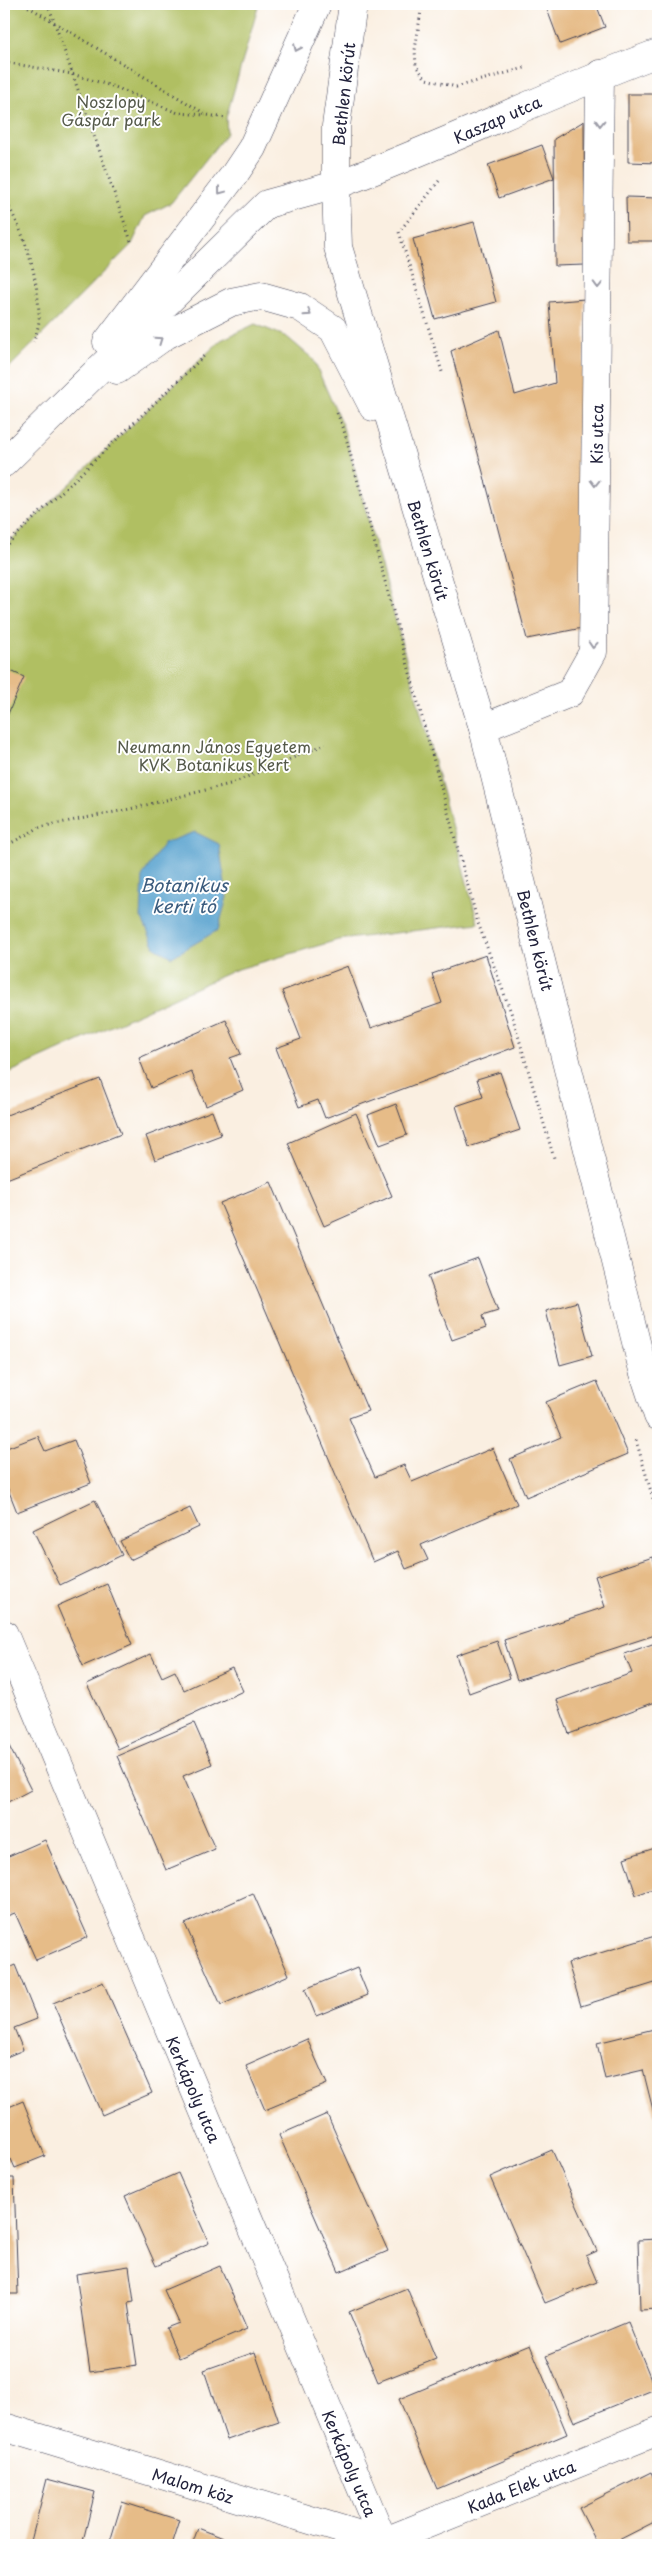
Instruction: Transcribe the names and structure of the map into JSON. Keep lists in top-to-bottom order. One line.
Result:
{"streets":{"street":["Bethlen körút","Kaszap utca","Kis utca","Kerkápoly utca","Malom köz","Kada Elek utca"]},"crossings":[["Bethlen körút","Kaszap utca"],["Bethlen körút","Kis utca"],["Kaszap utca","Kis utca"],["Kerkápoly utca","Malom köz"],["Kerkápoly utca","Kada Elek utca"],["Malom köz","Kada Elek utca"]],"one_way":["Kis utca"],"water":["Botanikus kerti tó"],"parks":["Noszlopy Gáspár park","Neumann János Egyetem KVK Botanikus Kert"]}
